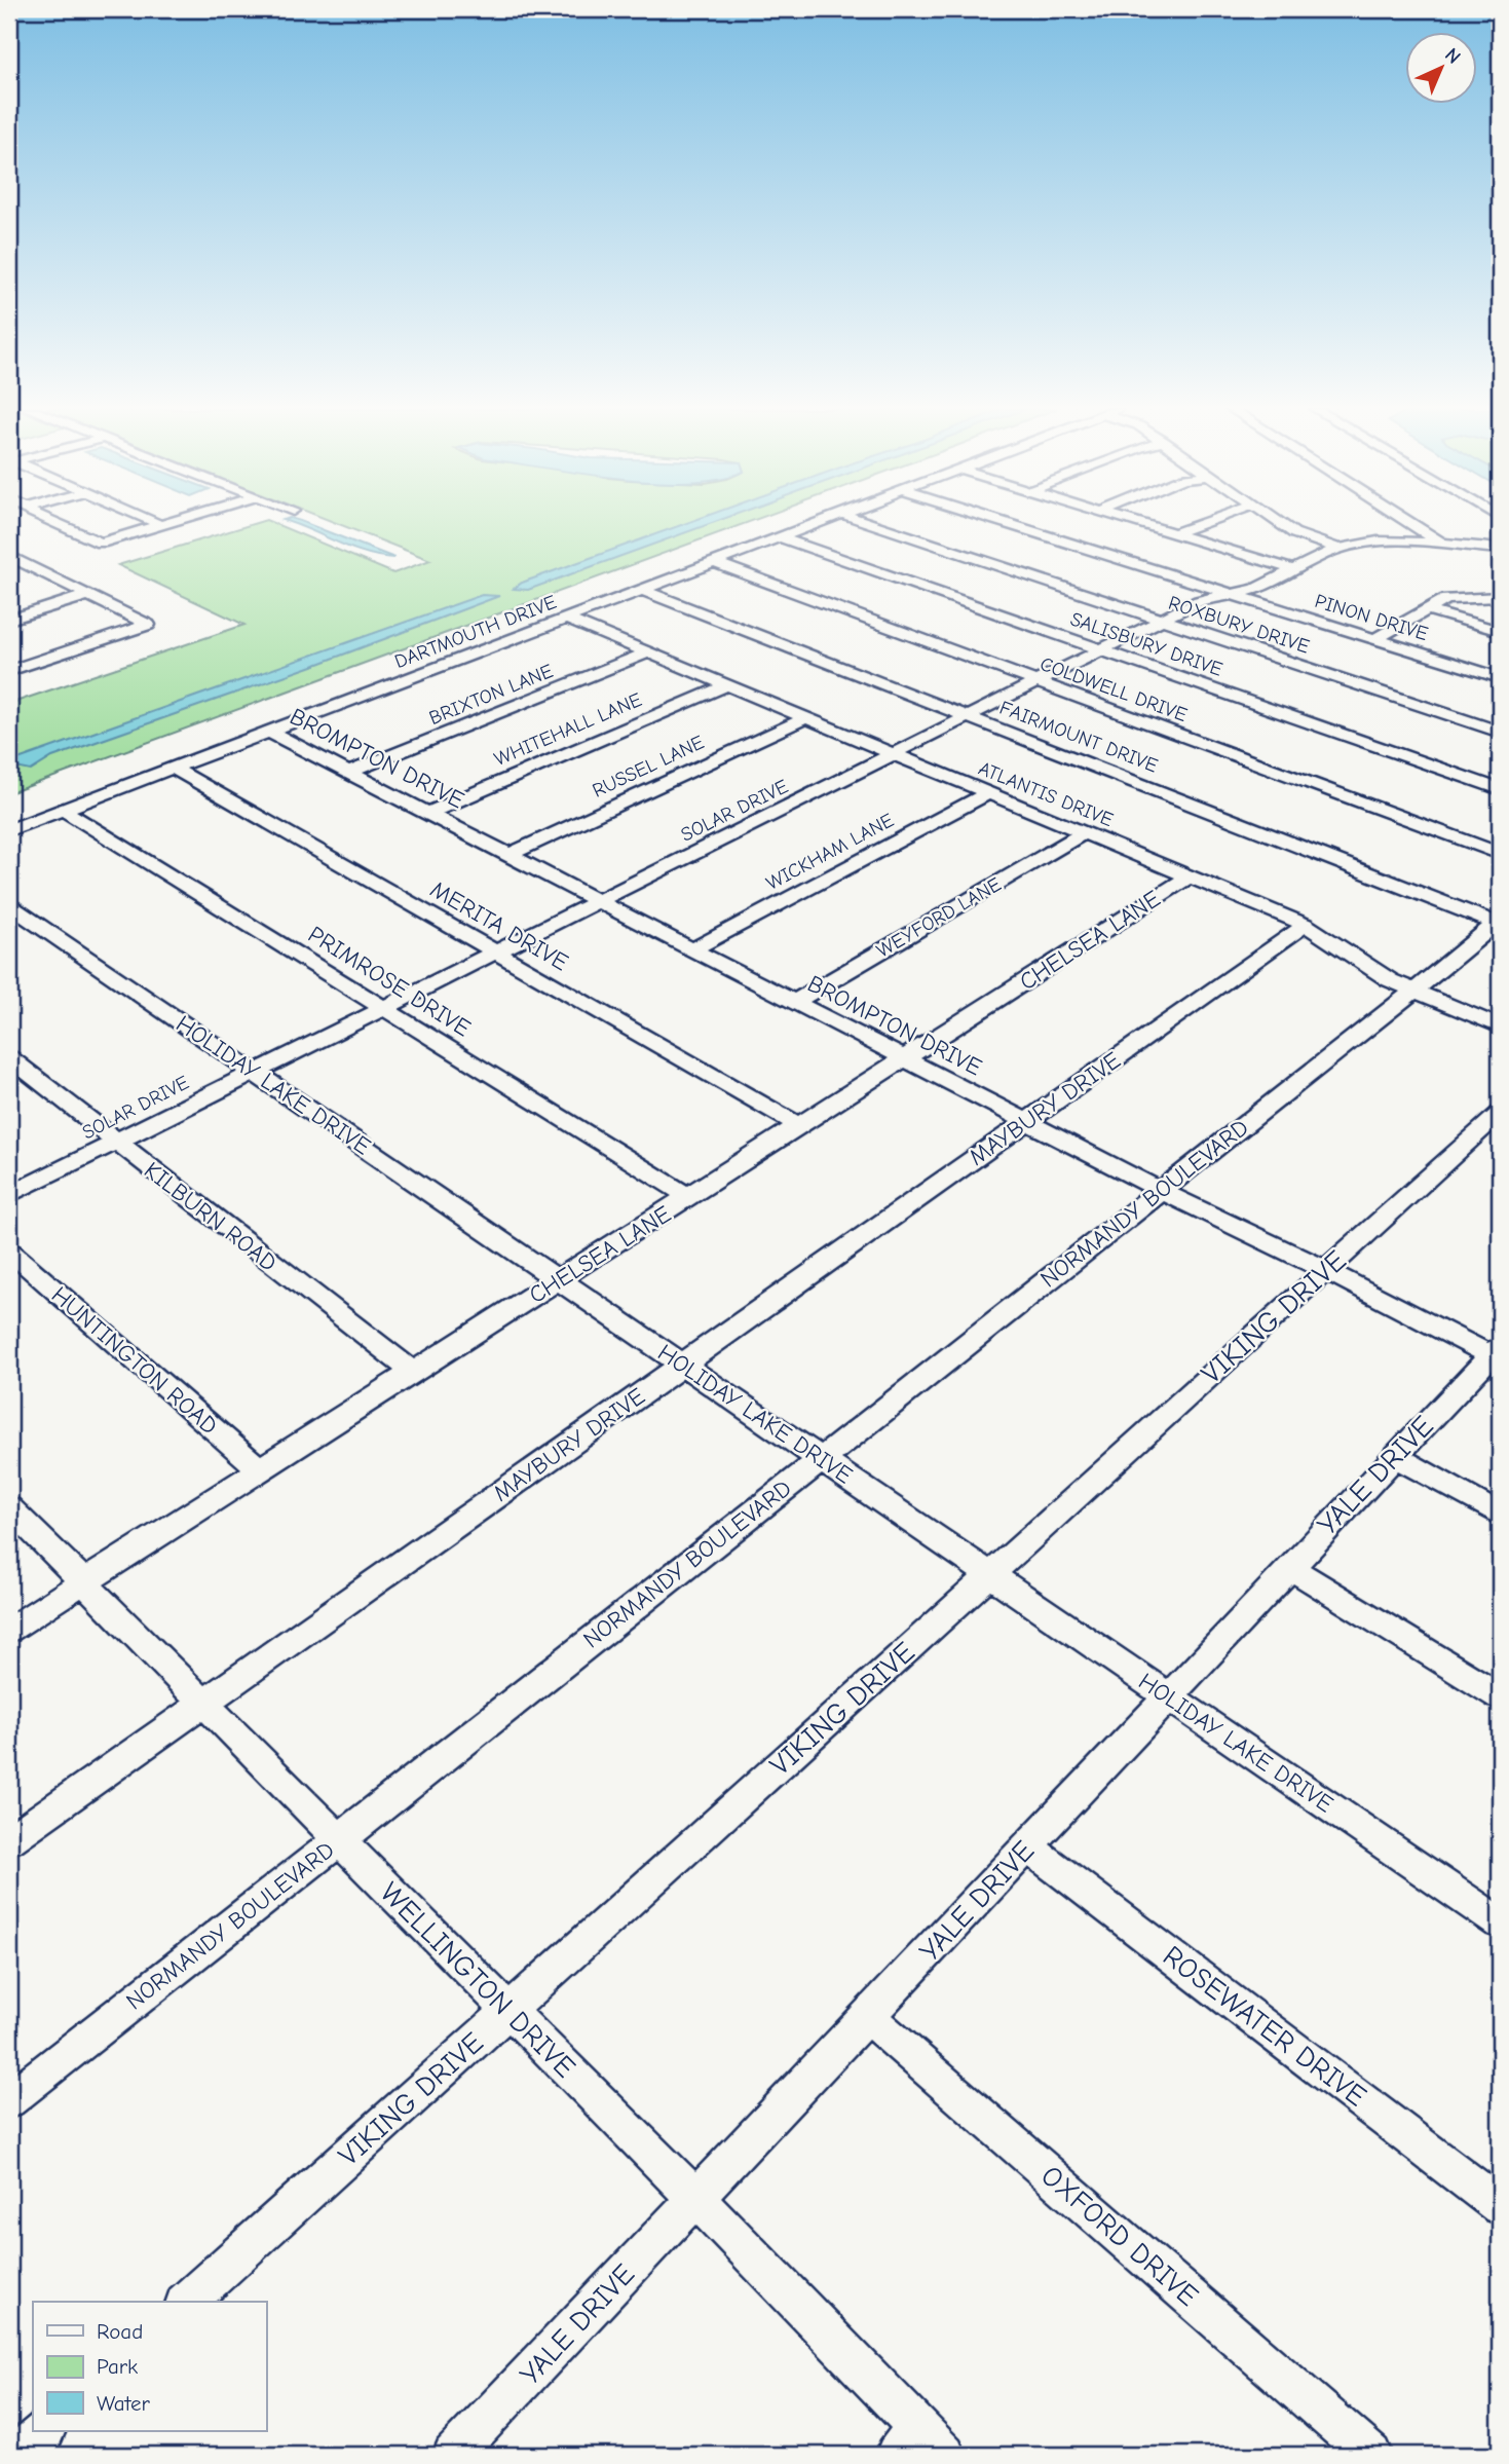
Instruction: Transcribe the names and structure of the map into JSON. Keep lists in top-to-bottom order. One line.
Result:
{"streets":{"street":["PINON DRIVE","ROXBURY DRIVE","DARTMOUTH DRIVE","SALISBURY DRIVE","COLDWELL DRIVE","BRIXTON LANE","WHITEHALL LANE","FAIRMOUNT DRIVE","BROMPTON DRIVE","RUSSEL LANE","ATLANTIS DRIVE","SOLAR DRIVE","WICKHAM LANE","WEYFORD LANE","MERITA DRIVE","CHELSEA LANE","PRIMROSE DRIVE","HOLIDAY LAKE DRIVE","MAYBURY DRIVE","NORMANDY BOULEVARD","KILBURN ROAD","VIKING DRIVE","HUNTINGTON ROAD","YALE DRIVE","WELLINGTON DRIVE","ROSEWATER DRIVE","OXFORD DRIVE"]},"crossings":[["PINON DRIVE","SOLAR DRIVE"],["ROXBURY DRIVE","SOLAR DRIVE"],["DARTMOUTH DRIVE","SALISBURY DRIVE"],["DARTMOUTH DRIVE","COLDWELL DRIVE"],["DARTMOUTH DRIVE","FAIRMOUNT DRIVE"],["DARTMOUTH DRIVE","BROMPTON DRIVE"],["DARTMOUTH DRIVE","ATLANTIS DRIVE"],["DARTMOUTH DRIVE","MERITA DRIVE"],["DARTMOUTH DRIVE","PRIMROSE DRIVE"],["SALISBURY DRIVE","SOLAR DRIVE"],["COLDWELL DRIVE","SOLAR DRIVE"],["BRIXTON LANE","BROMPTON DRIVE"],["BRIXTON LANE","ATLANTIS DRIVE"],["WHITEHALL LANE","BROMPTON DRIVE"],["WHITEHALL LANE","ATLANTIS DRIVE"],["FAIRMOUNT DRIVE","SOLAR DRIVE"],["FAIRMOUNT DRIVE","NORMANDY BOULEVARD"],["BROMPTON DRIVE","RUSSEL LANE"],["BROMPTON DRIVE","SOLAR DRIVE"],["BROMPTON DRIVE","WICKHAM LANE"],["BROMPTON DRIVE","WEYFORD LANE"],["BROMPTON DRIVE","CHELSEA LANE"],["BROMPTON DRIVE","MAYBURY DRIVE"],["BROMPTON DRIVE","NORMANDY BOULEVARD"],["BROMPTON DRIVE","VIKING DRIVE"],["BROMPTON DRIVE","YALE DRIVE"],["RUSSEL LANE","ATLANTIS DRIVE"],["ATLANTIS DRIVE","SOLAR DRIVE"],["ATLANTIS DRIVE","WICKHAM LANE"],["ATLANTIS DRIVE","WEYFORD LANE"],["ATLANTIS DRIVE","CHELSEA LANE"],["ATLANTIS DRIVE","MAYBURY DRIVE"],["ATLANTIS DRIVE","NORMANDY BOULEVARD"],["SOLAR DRIVE","MERITA DRIVE"],["SOLAR DRIVE","PRIMROSE DRIVE"],["SOLAR DRIVE","HOLIDAY LAKE DRIVE"],["SOLAR DRIVE","KILBURN ROAD"],["MERITA DRIVE","CHELSEA LANE"],["CHELSEA LANE","PRIMROSE DRIVE"],["CHELSEA LANE","HOLIDAY LAKE DRIVE"],["CHELSEA LANE","KILBURN ROAD"],["CHELSEA LANE","HUNTINGTON ROAD"],["CHELSEA LANE","WELLINGTON DRIVE"],["HOLIDAY LAKE DRIVE","MAYBURY DRIVE"],["HOLIDAY LAKE DRIVE","NORMANDY BOULEVARD"],["HOLIDAY LAKE DRIVE","VIKING DRIVE"],["HOLIDAY LAKE DRIVE","YALE DRIVE"],["MAYBURY DRIVE","WELLINGTON DRIVE"],["NORMANDY BOULEVARD","WELLINGTON DRIVE"],["VIKING DRIVE","WELLINGTON DRIVE"],["YALE DRIVE","WELLINGTON DRIVE"],["YALE DRIVE","ROSEWATER DRIVE"],["YALE DRIVE","OXFORD DRIVE"]],"legend":["Road","Park","Water"],"north":"top right"}
